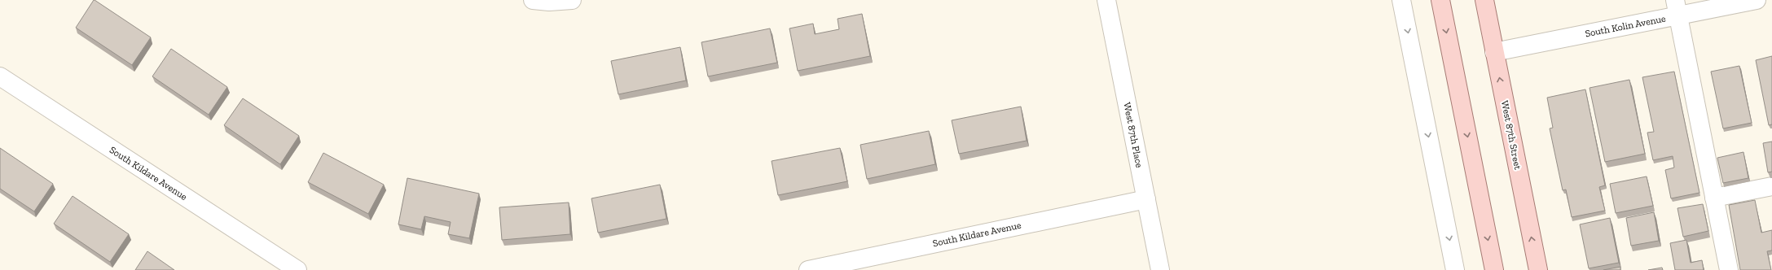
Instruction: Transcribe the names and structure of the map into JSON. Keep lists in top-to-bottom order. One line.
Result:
{"streets":{"main road":["West 87th Street"],"street":["South Kolin Avenue","West 87th Place","South Kildare Avenue"]},"crossings":[["South Kolin Avenue","West 87th Street"],["West 87th Place","South Kildare Avenue"]]}
